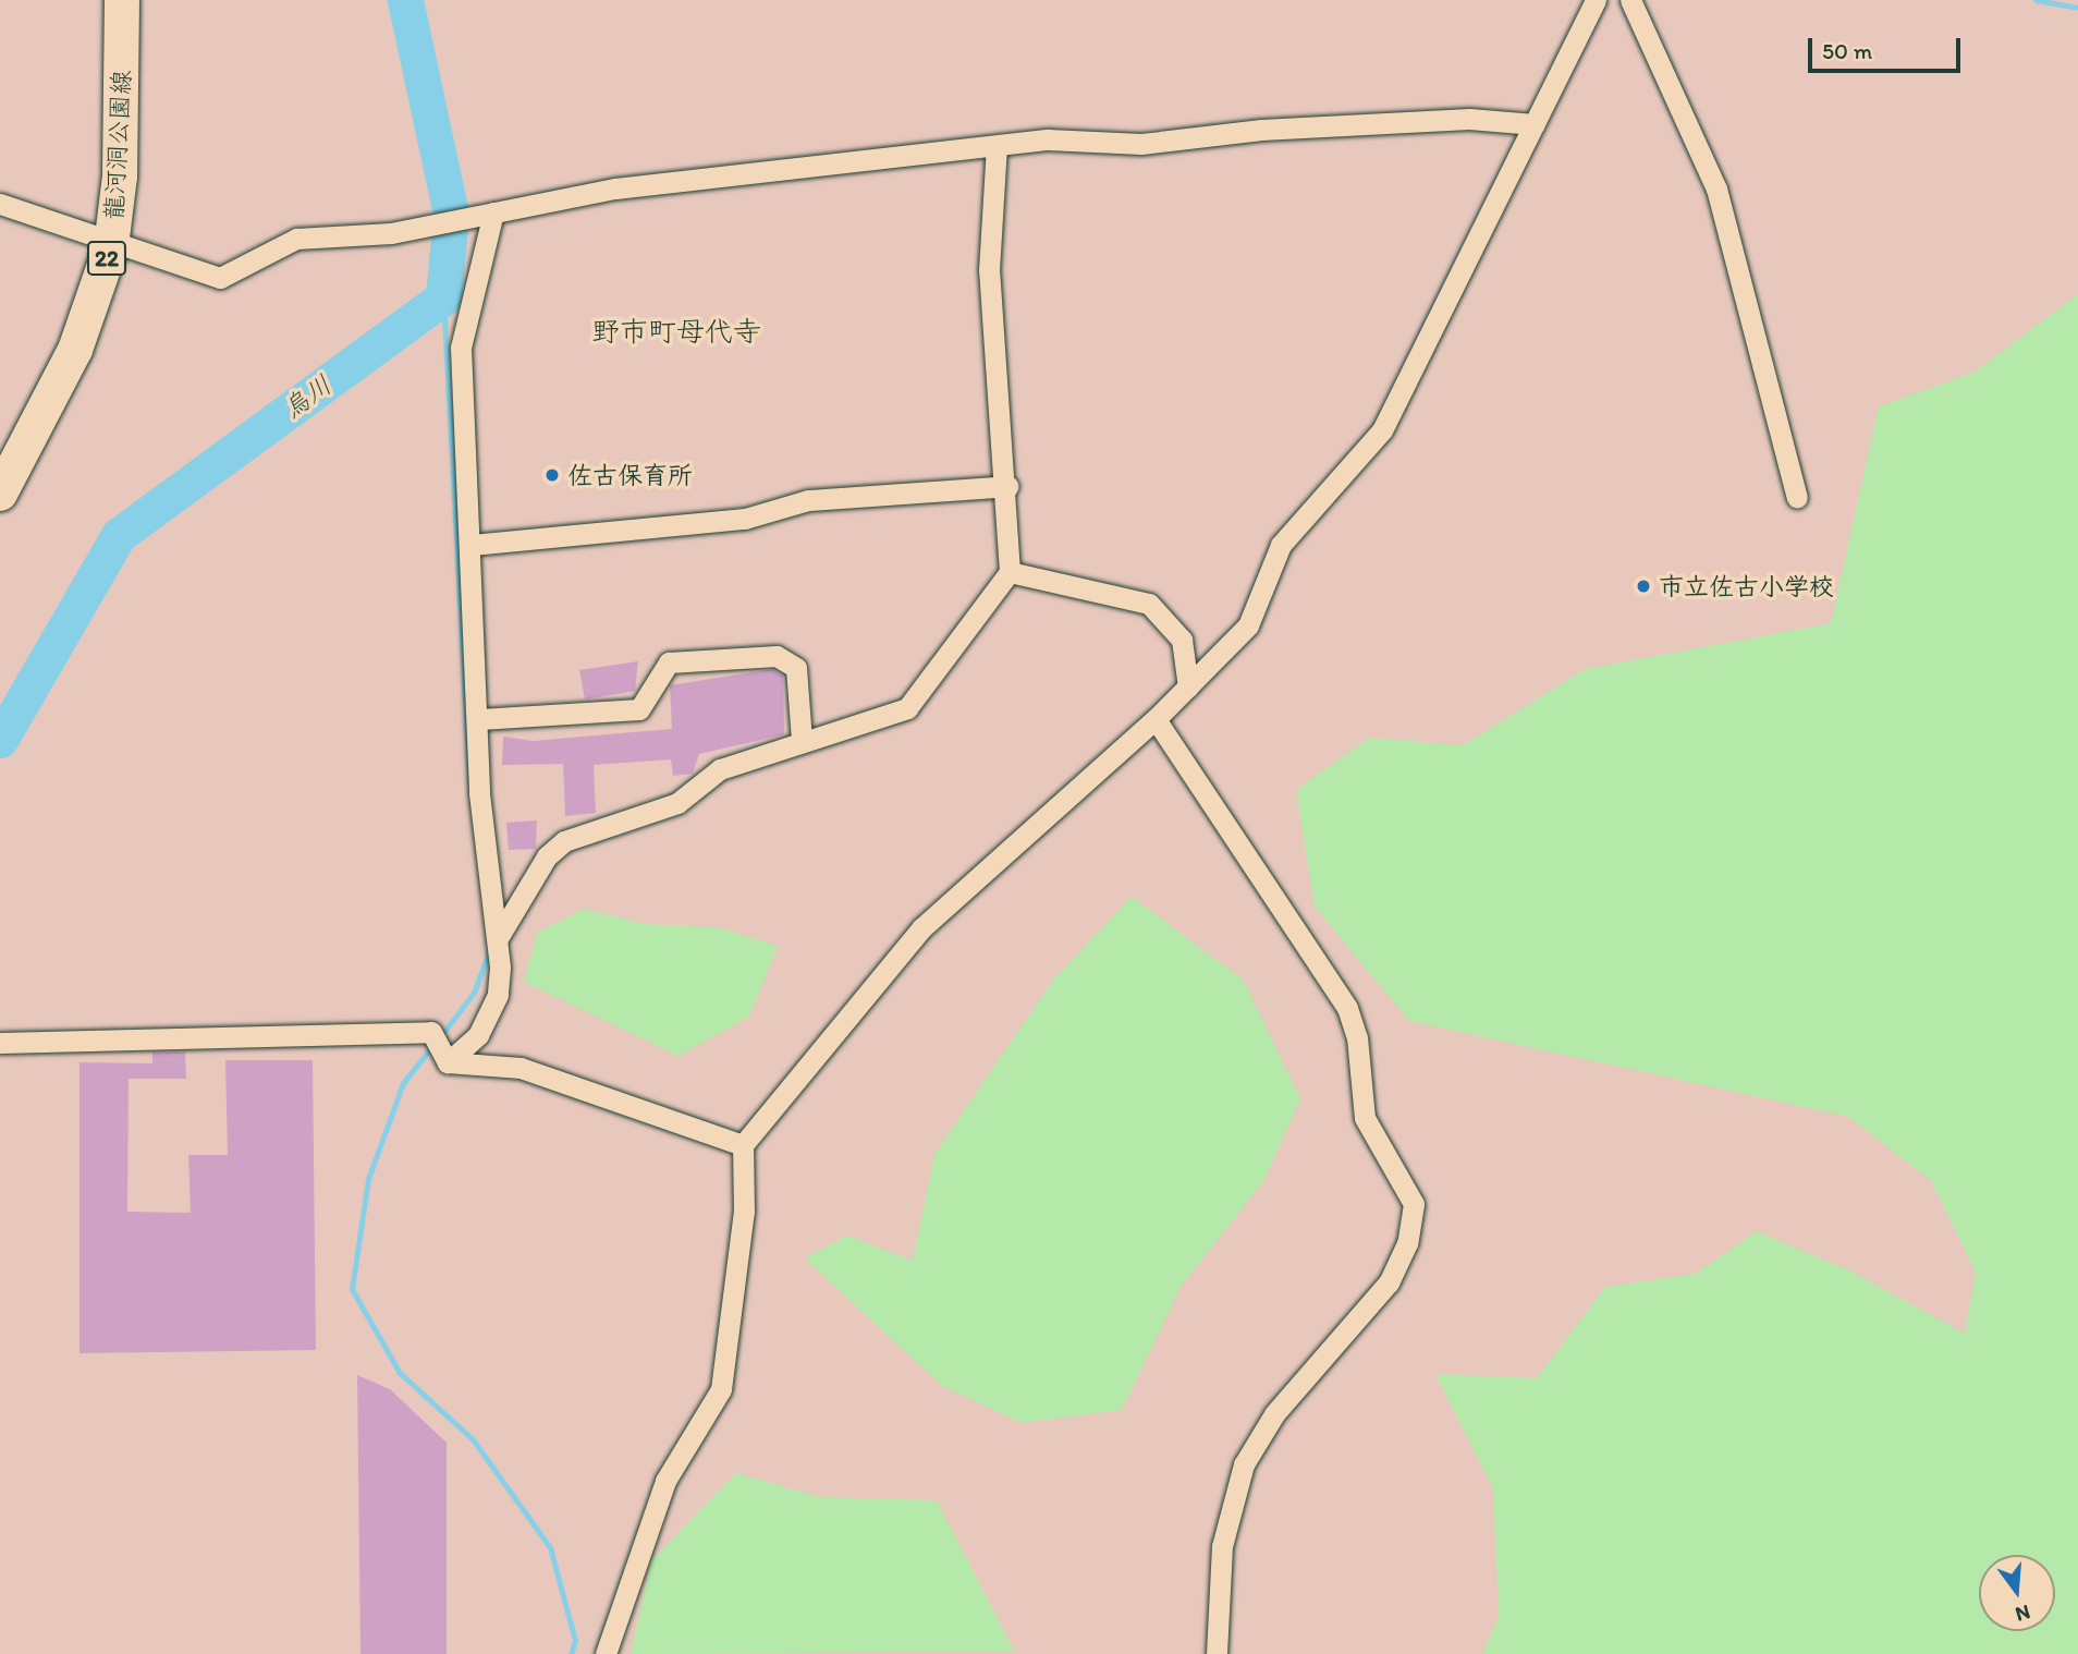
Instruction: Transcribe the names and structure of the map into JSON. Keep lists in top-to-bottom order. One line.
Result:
{"streets":{"main road":["龍河洞公園線","22"]},"districts":["野市町母代寺"],"water":["烏川"],"places":["佐古保育所","市立佐古小学校"],"scale_bar":"50 m","north":"bottom"}
